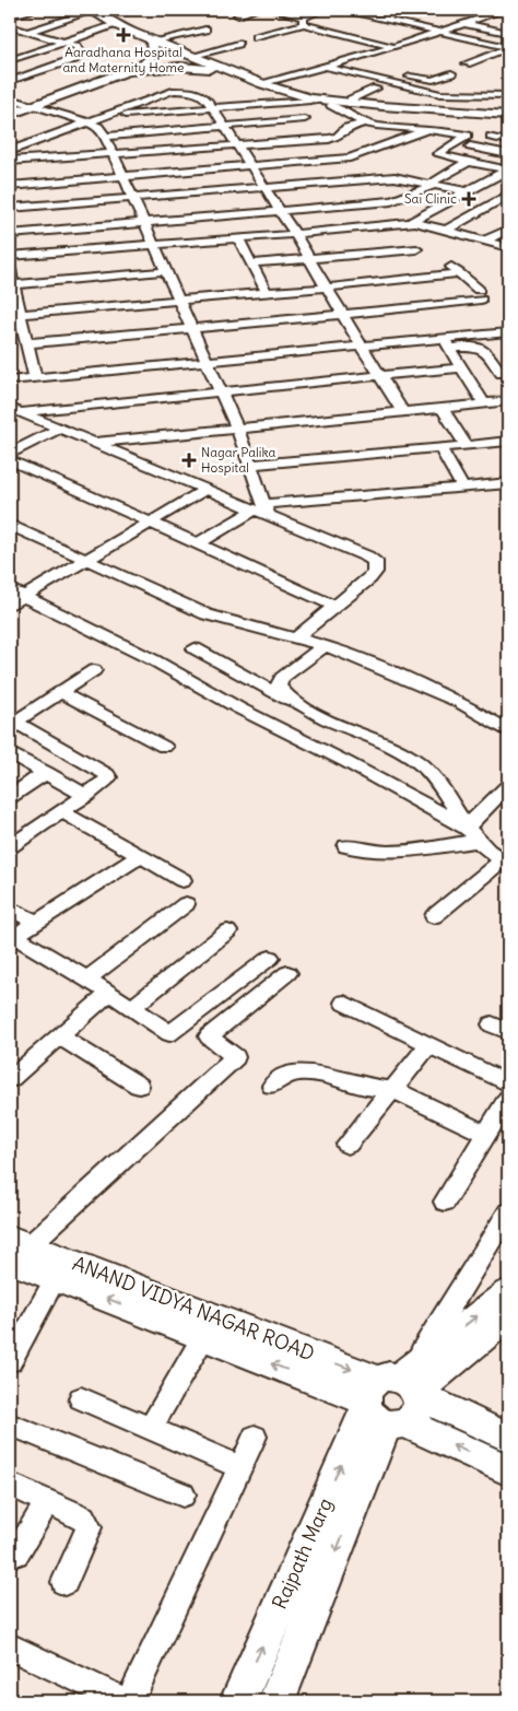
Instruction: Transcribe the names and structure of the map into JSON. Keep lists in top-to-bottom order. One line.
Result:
{"streets":{"main road":["ANAND VIDYA NAGAR ROAD","Rajpath Marg"]},"crossings":[["ANAND VIDYA NAGAR ROAD","Rajpath Marg"]],"places":{"health":["Aaradhana Hospital and Maternity Home","Sai Clinic","Nagar Palika Hospital"]}}
